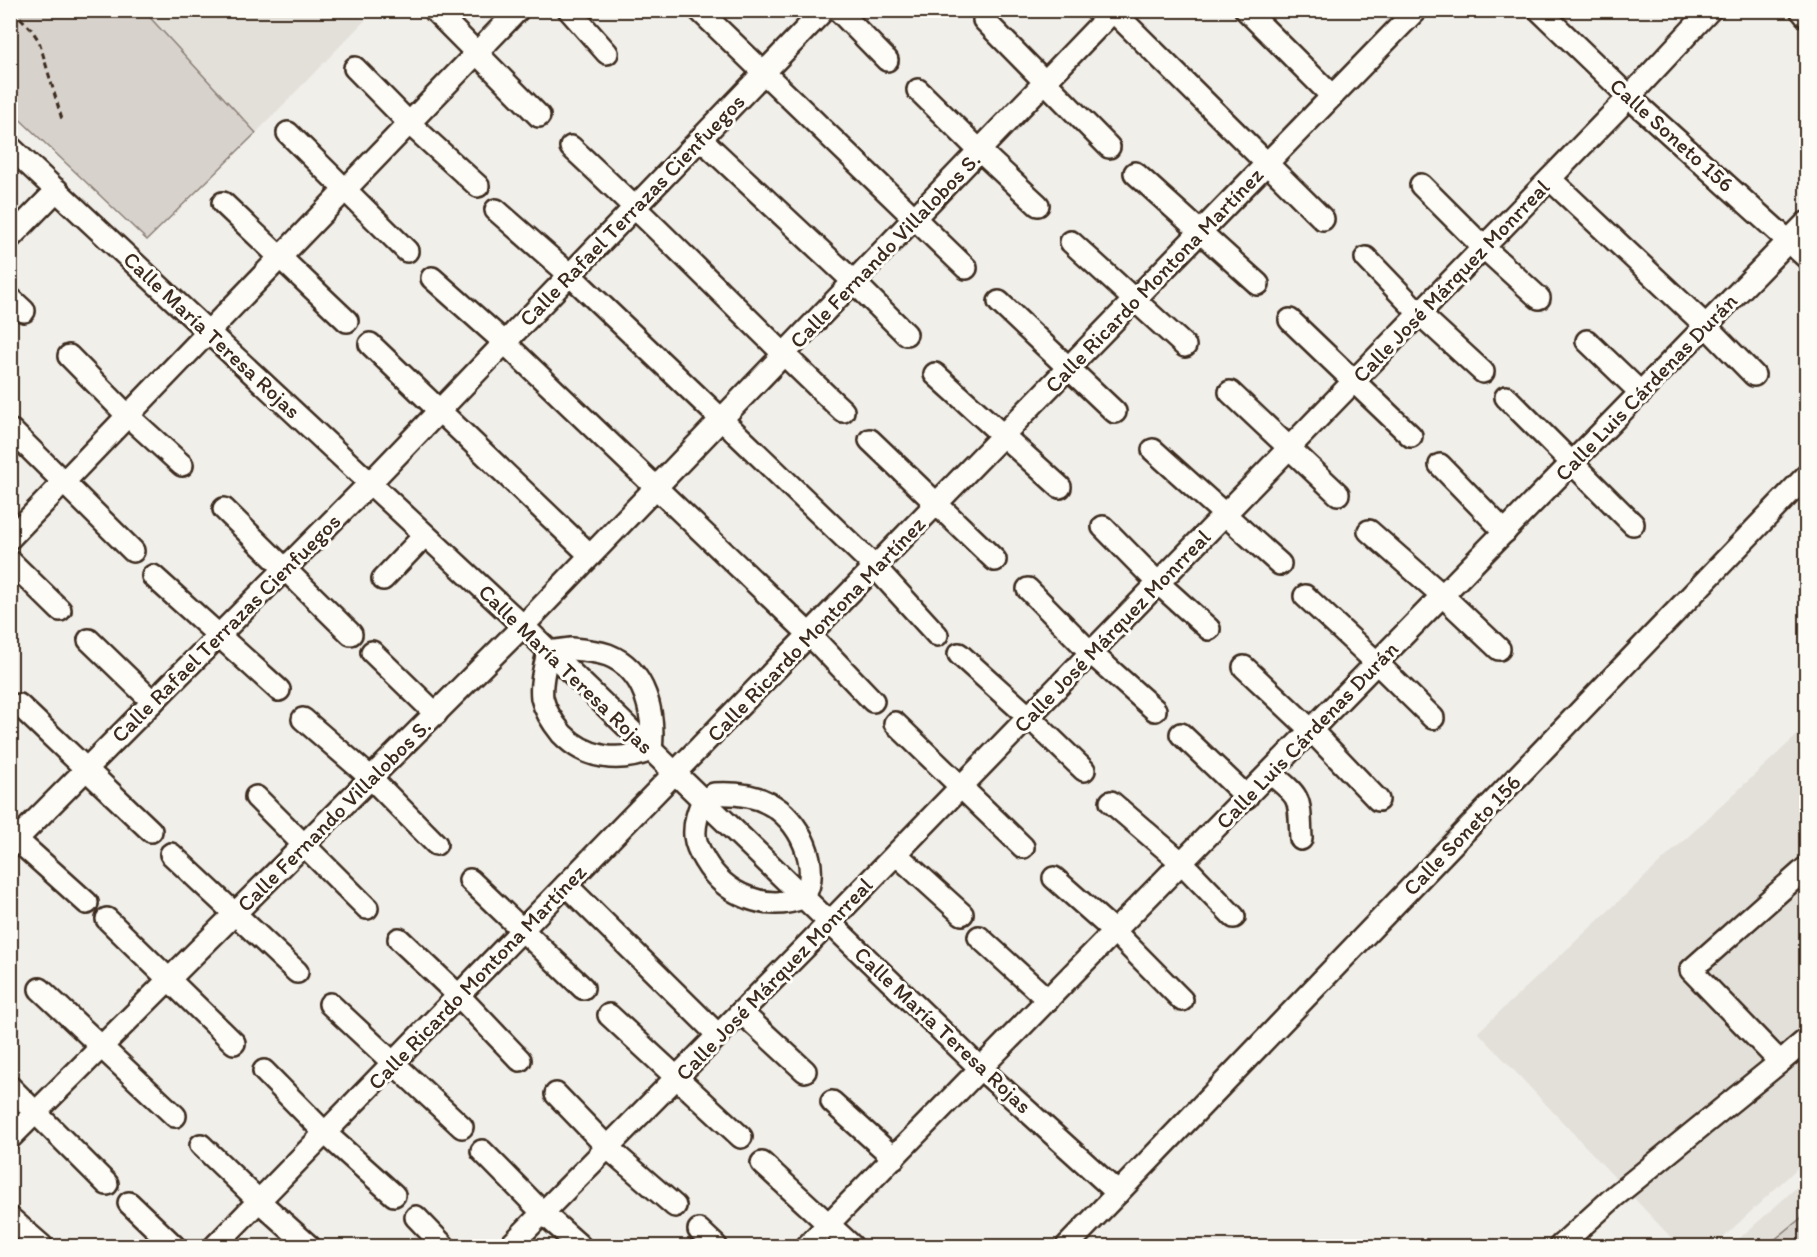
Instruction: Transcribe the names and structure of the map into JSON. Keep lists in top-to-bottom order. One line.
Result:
{"streets":{"street":["Calle Soneto 156","Calle Rafael Terrazas Cienfuegos","Calle Fernando Villalobos S.","Calle Ricardo Montona Martínez","Calle José Márquez Monrreal","Calle María Teresa Rojas","Calle Luis Cárdenas Durán"]},"crossings":[["Calle Soneto 156","Calle José Márquez Monrreal"],["Calle Soneto 156","Calle María Teresa Rojas"],["Calle Soneto 156","Calle Luis Cárdenas Durán"],["Calle Rafael Terrazas Cienfuegos","Calle María Teresa Rojas"],["Calle Fernando Villalobos S.","Calle María Teresa Rojas"],["Calle Ricardo Montona Martínez","Calle María Teresa Rojas"],["Calle José Márquez Monrreal","Calle María Teresa Rojas"],["Calle María Teresa Rojas","Calle Luis Cárdenas Durán"]]}
